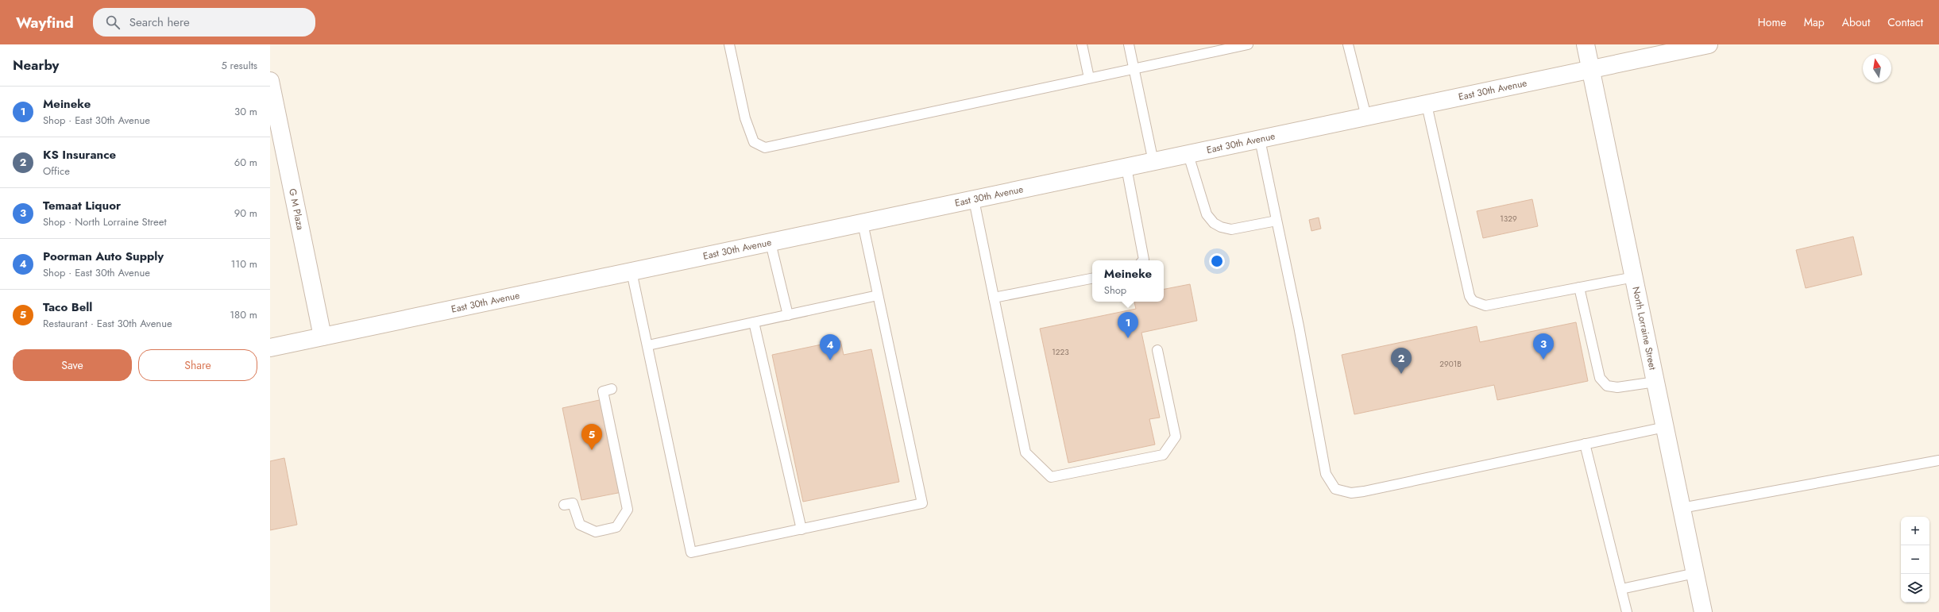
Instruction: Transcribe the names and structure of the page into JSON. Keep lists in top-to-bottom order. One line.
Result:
{"streets":{"main road":["East 30th Avenue","G M Plaza","North Lorraine Street"]},"crossings":[["East 30th Avenue","G M Plaza"],["East 30th Avenue","North Lorraine Street"]],"house_numbers":["1329","1223","2901B"],"north":"top","page":{"header":"Wayfind","search":"Search here","nav":["Home","Map","About","Contact"],"heading":["Nearby","5 results"],"list":[{"mark":"1","name":"Meineke","note":"Shop · East 30th Avenue","value":"30 m"},{"mark":"2","name":"KS Insurance","note":"Office","value":"60 m"},{"mark":"3","name":"Temaat Liquor","note":"Shop · North Lorraine Street","value":"90 m"},{"mark":"4","name":"Poorman Auto Supply","note":"Shop · East 30th Avenue","value":"110 m"},{"mark":"5","name":"Taco Bell","note":"Restaurant · East 30th Avenue","value":"180 m"}],"popup":["Meineke","Shop"],"pins":["1","3","4","2","5"],"buttons":["Save","Share"],"map_buttons":["+","−"]}}
